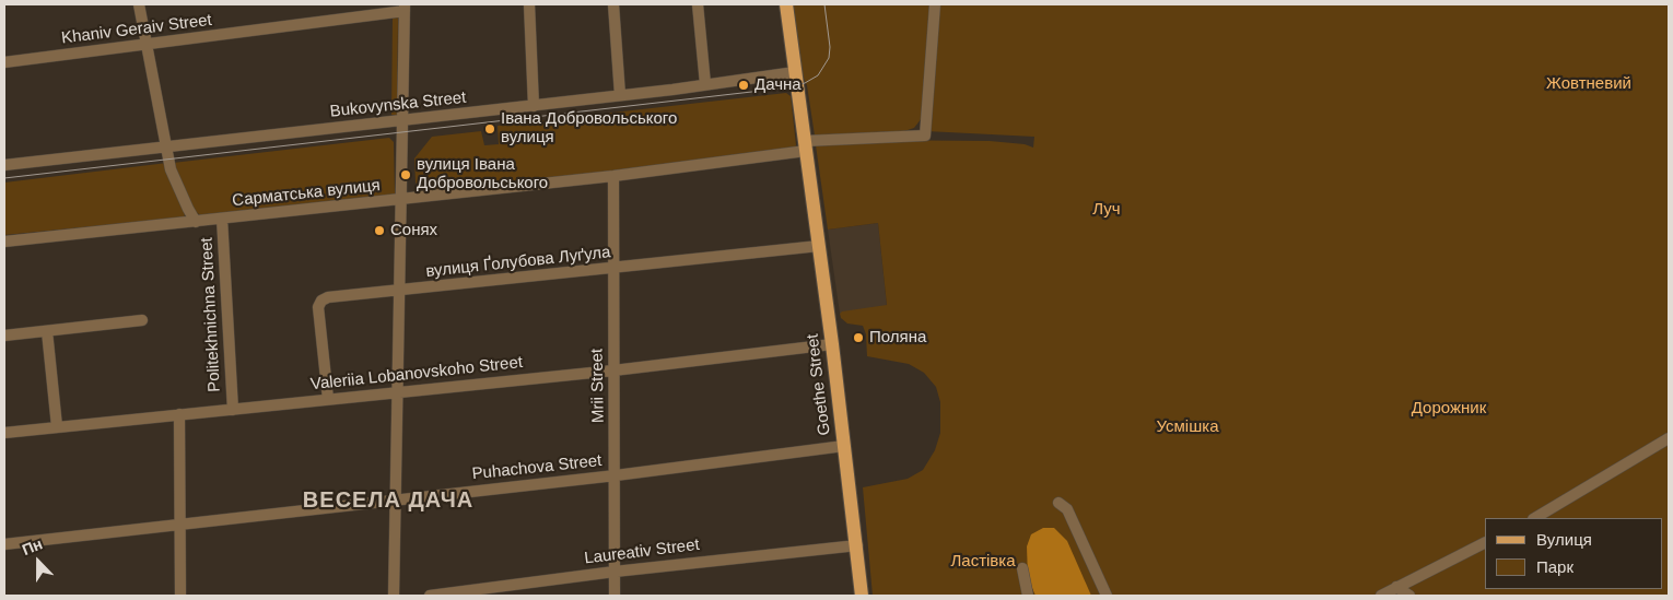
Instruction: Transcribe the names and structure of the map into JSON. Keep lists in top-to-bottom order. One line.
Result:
{"streets":{"main road":["Goethe Street"],"street":["Khaniv Geraiv Street","Bukovynska Street","Сарматська вулиця","вулиця Ґолубова Луґула","Politekhnichna Street","Valeriia Lobanovskoho Street","Mrii Street","Puhachova Street","Laureativ Street"]},"crossings":[["Khaniv Geraiv Street","Politekhnichna Street"],["Bukovynska Street","Politekhnichna Street"],["Bukovynska Street","Goethe Street"],["Сарматська вулиця","Politekhnichna Street"],["Сарматська вулиця","Goethe Street"],["Сарматська вулиця","Mrii Street"],["вулиця Ґолубова Луґула","Valeriia Lobanovskoho Street"],["вулиця Ґолубова Луґула","Goethe Street"],["вулиця Ґолубова Луґула","Mrii Street"],["Politekhnichna Street","Valeriia Lobanovskoho Street"],["Valeriia Lobanovskoho Street","Goethe Street"],["Valeriia Lobanovskoho Street","Mrii Street"],["Goethe Street","Puhachova Street"],["Goethe Street","Laureativ Street"],["Mrii Street","Puhachova Street"],["Mrii Street","Laureativ Street"]],"districts":["ВЕСЕЛА ДАЧА"],"parks":["Жовтневий","Луч","Дорожник","Усмішка","Ластівка"],"places":["Дачна","Івана Добровольського вулиця","вулиця Івана Добровольського","Сонях","Поляна"],"legend":["Вулиця","Парк"],"north":"top"}
